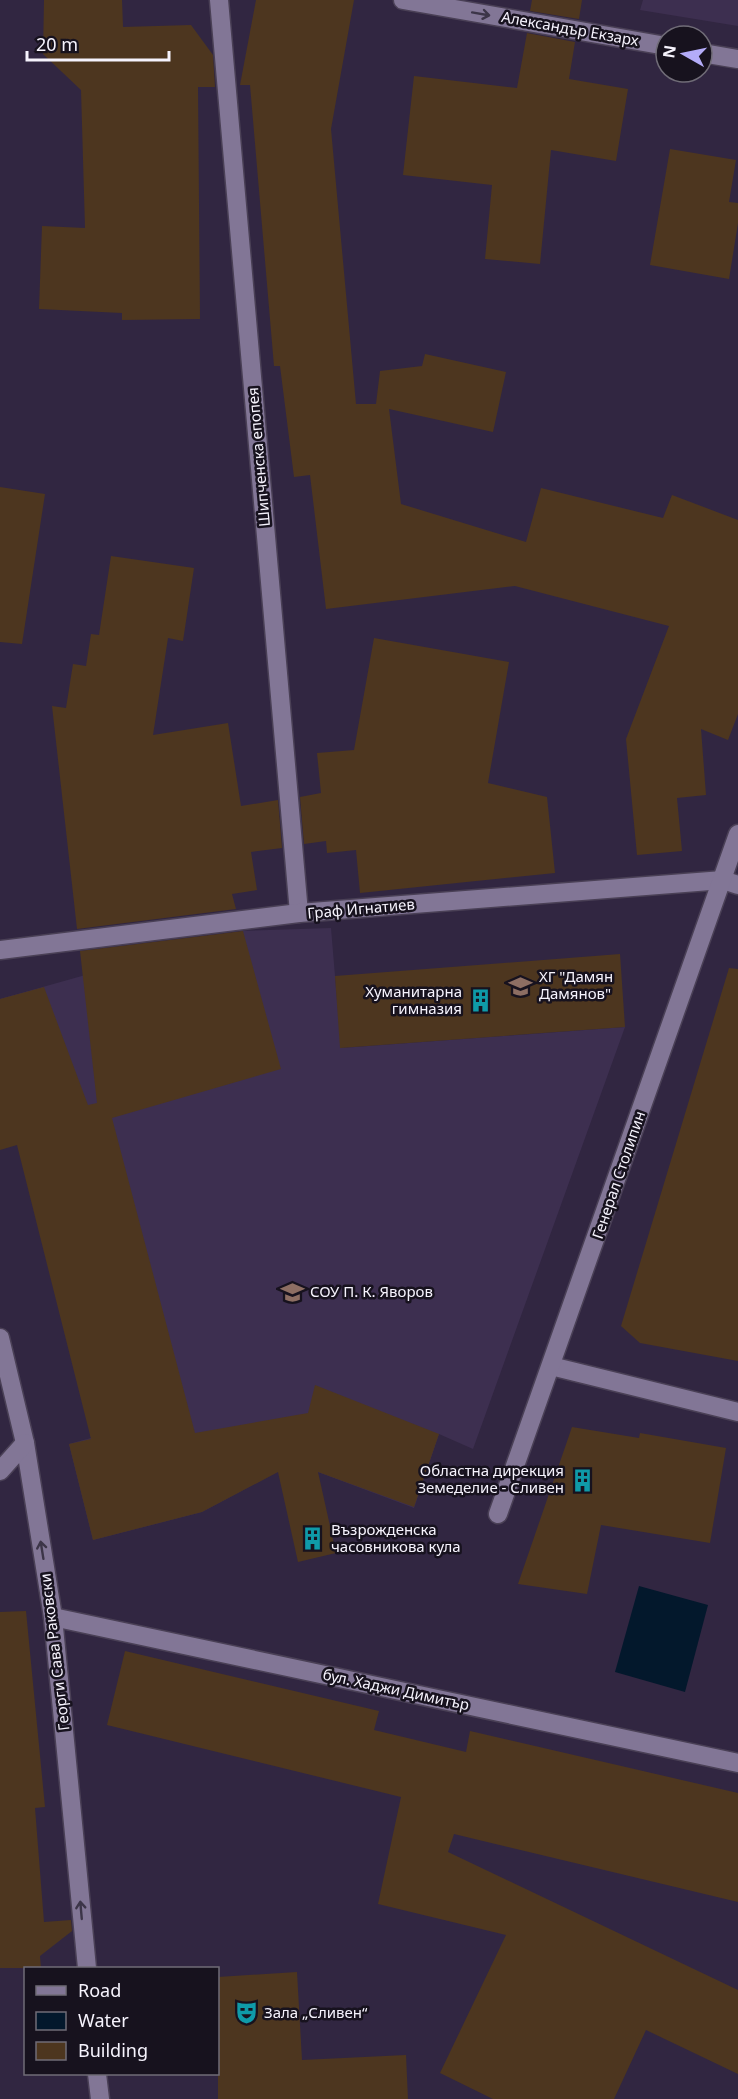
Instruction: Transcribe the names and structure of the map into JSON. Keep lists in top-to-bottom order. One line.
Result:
{"streets":{"street":["Александър Екзарх","Шипченска епопея","Граф Игнатиев","Генерал Столипин","Георги Сава Раковски","бул. Хаджи Димитър"]},"crossings":[["Шипченска епопея","Граф Игнатиев"],["Граф Игнатиев","Генерал Столипин"],["Георги Сава Раковски","бул. Хаджи Димитър"]],"one_way":["Александър Екзарх","Георги Сава Раковски"],"places":{"school or university":["ХГ \"Дамян Дамянов\"","СОУ П. К. Яворов"],"building":["Хуманитарна гимназия","Областна дирекция Земеделие - Сливен","Възрожденска часовникова кула"],"theatre":["Зала „Сливен“"]},"legend":["Road","Water","Building"],"scale_bar":"20 m","north":"left"}
